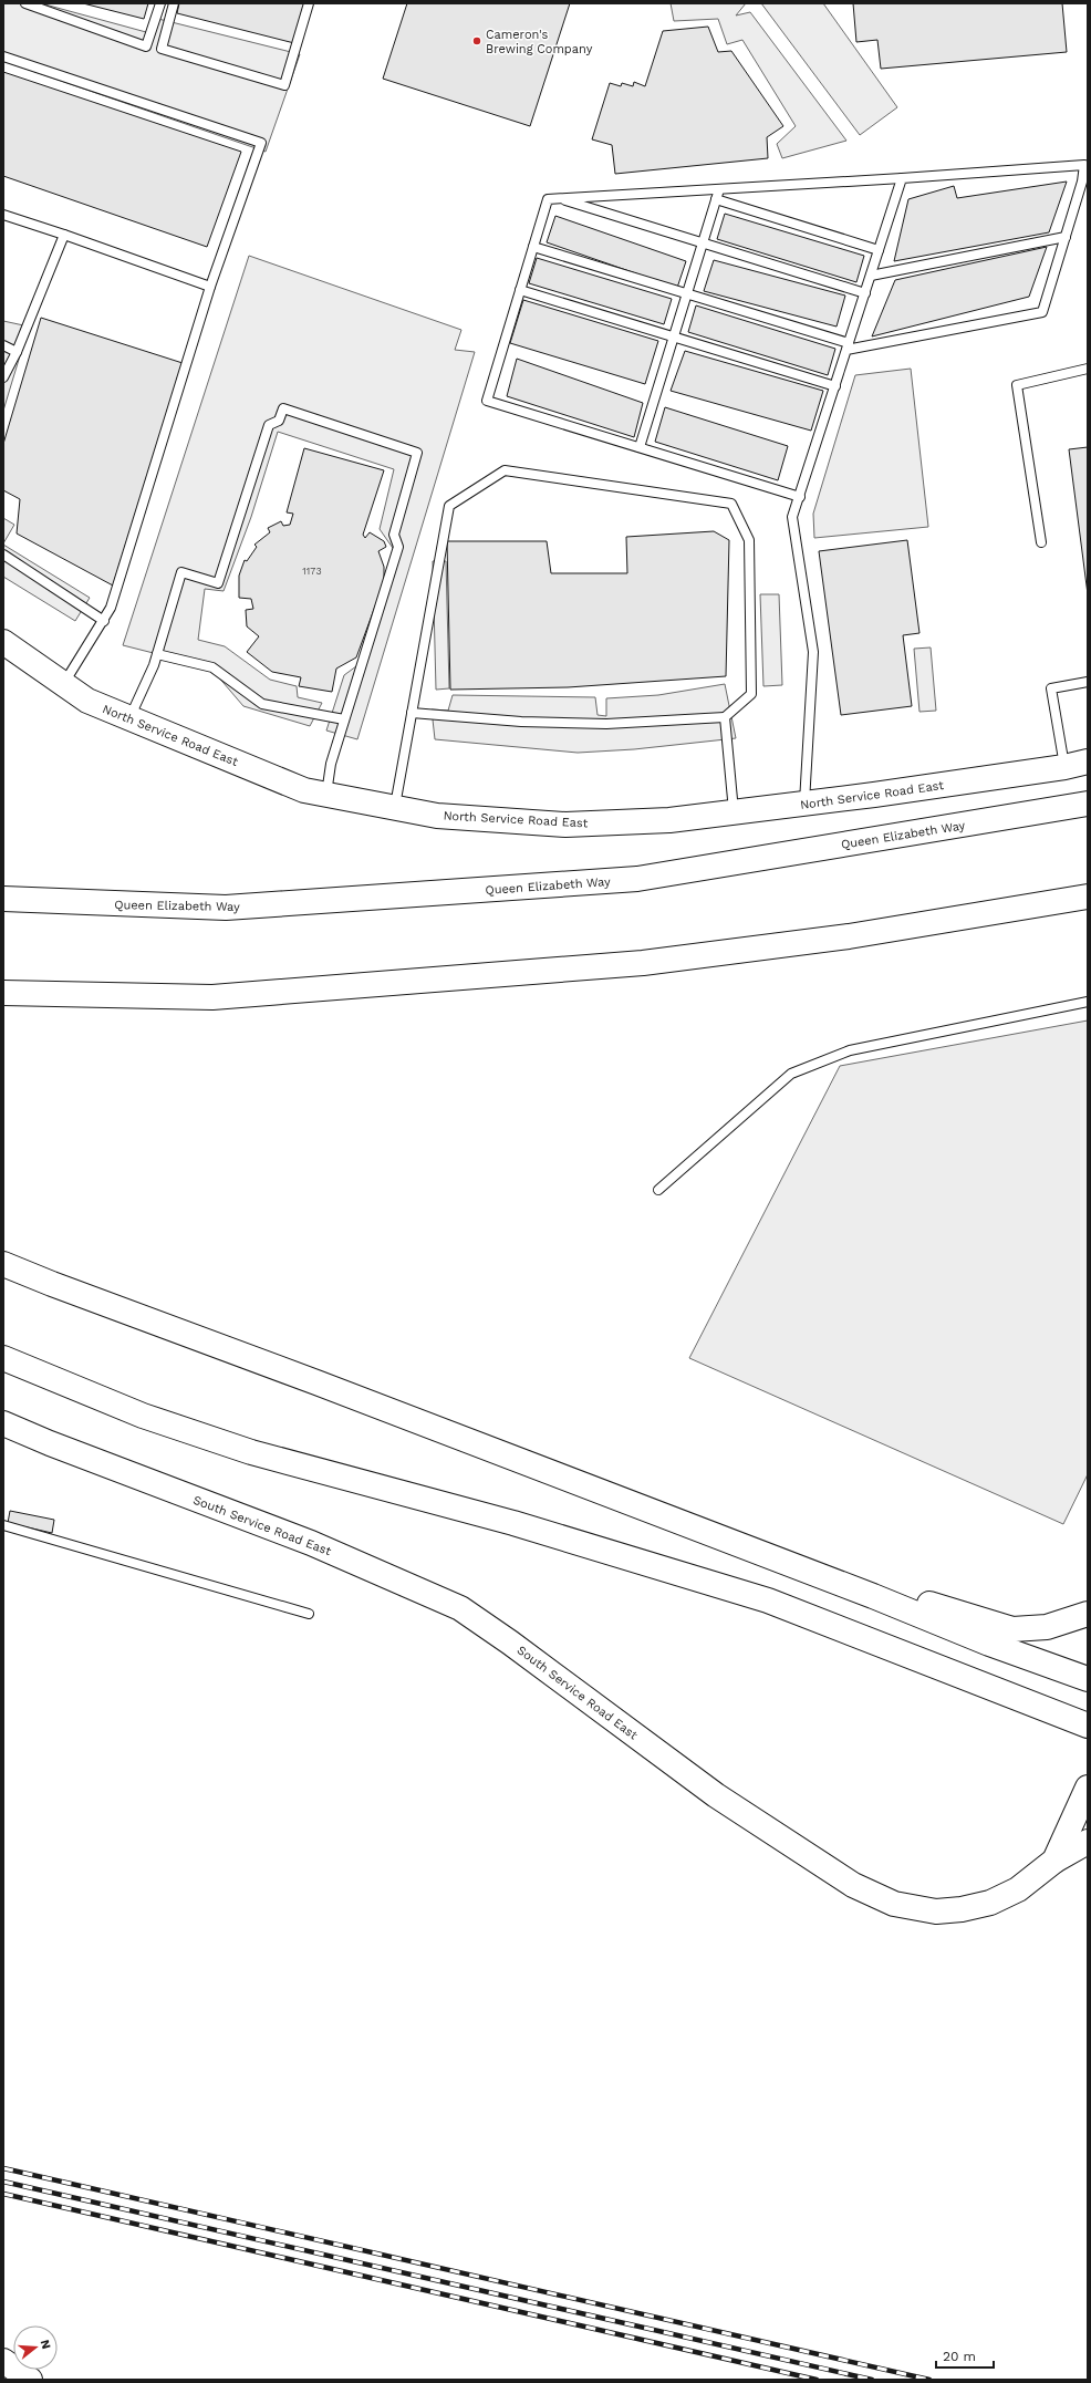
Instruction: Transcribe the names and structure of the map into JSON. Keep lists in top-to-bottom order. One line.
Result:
{"streets":{"main road":["North Service Road East","Queen Elizabeth Way","South Service Road East"]},"places":["Cameron's Brewing Company"],"house_numbers":["1173"],"scale_bar":"20 m","north":"right"}
